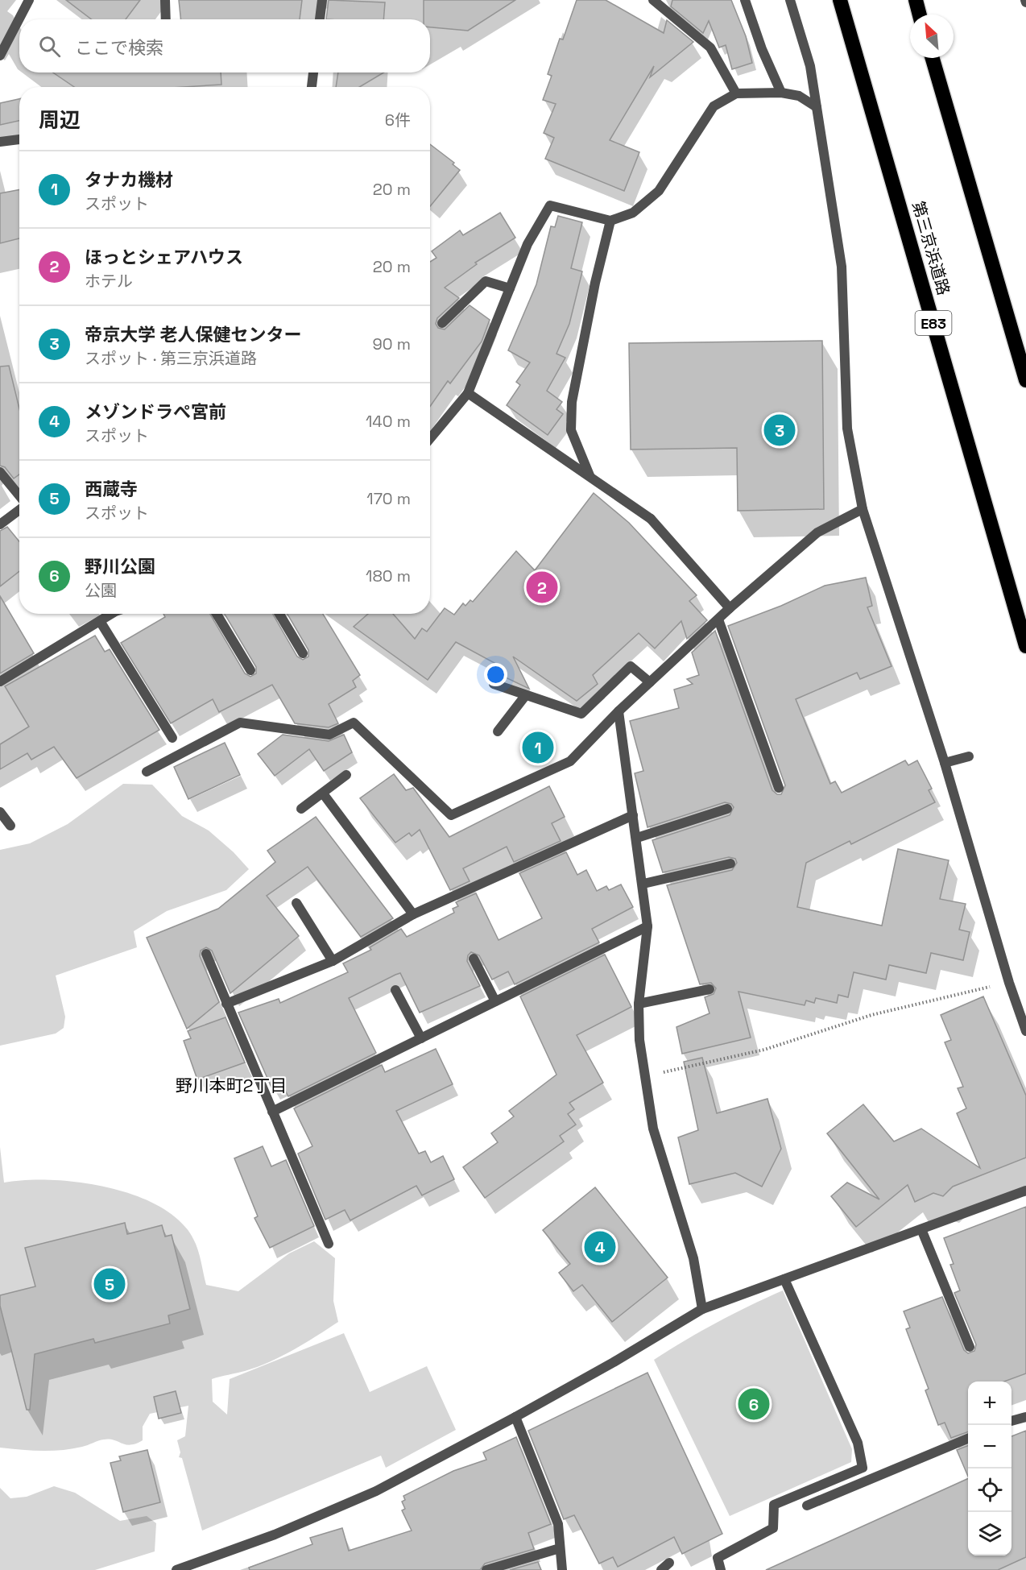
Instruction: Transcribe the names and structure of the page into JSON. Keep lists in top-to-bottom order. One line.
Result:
{"streets":{"highway":["第三京浜道路","E83"]},"districts":["野川本町2丁目"],"north":"top left","page":{"search":"ここで検索","heading":["周辺","6件"],"list":[{"mark":"1","name":"タナカ機材","note":"スポット","value":"20 m"},{"mark":"2","name":"ほっとシェアハウス","note":"ホテル","value":"20 m"},{"mark":"3","name":"帝京大学 老人保健センター","note":"スポット · 第三京浜道路","value":"90 m"},{"mark":"4","name":"メゾンドラぺ宮前","note":"スポット","value":"140 m"},{"mark":"5","name":"西蔵寺","note":"スポット","value":"170 m"},{"mark":"6","name":"野川公園","note":"公園","value":"180 m"}],"pins":["3","2","1","4","5","6"],"map_buttons":["+","−"]}}
